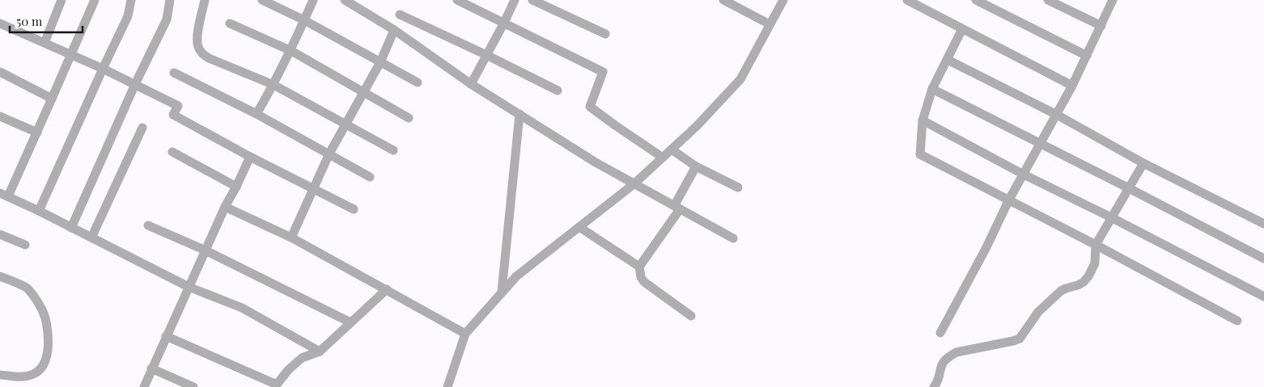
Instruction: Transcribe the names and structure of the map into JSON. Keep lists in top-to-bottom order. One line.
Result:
{"scale_bar":"50 m"}
